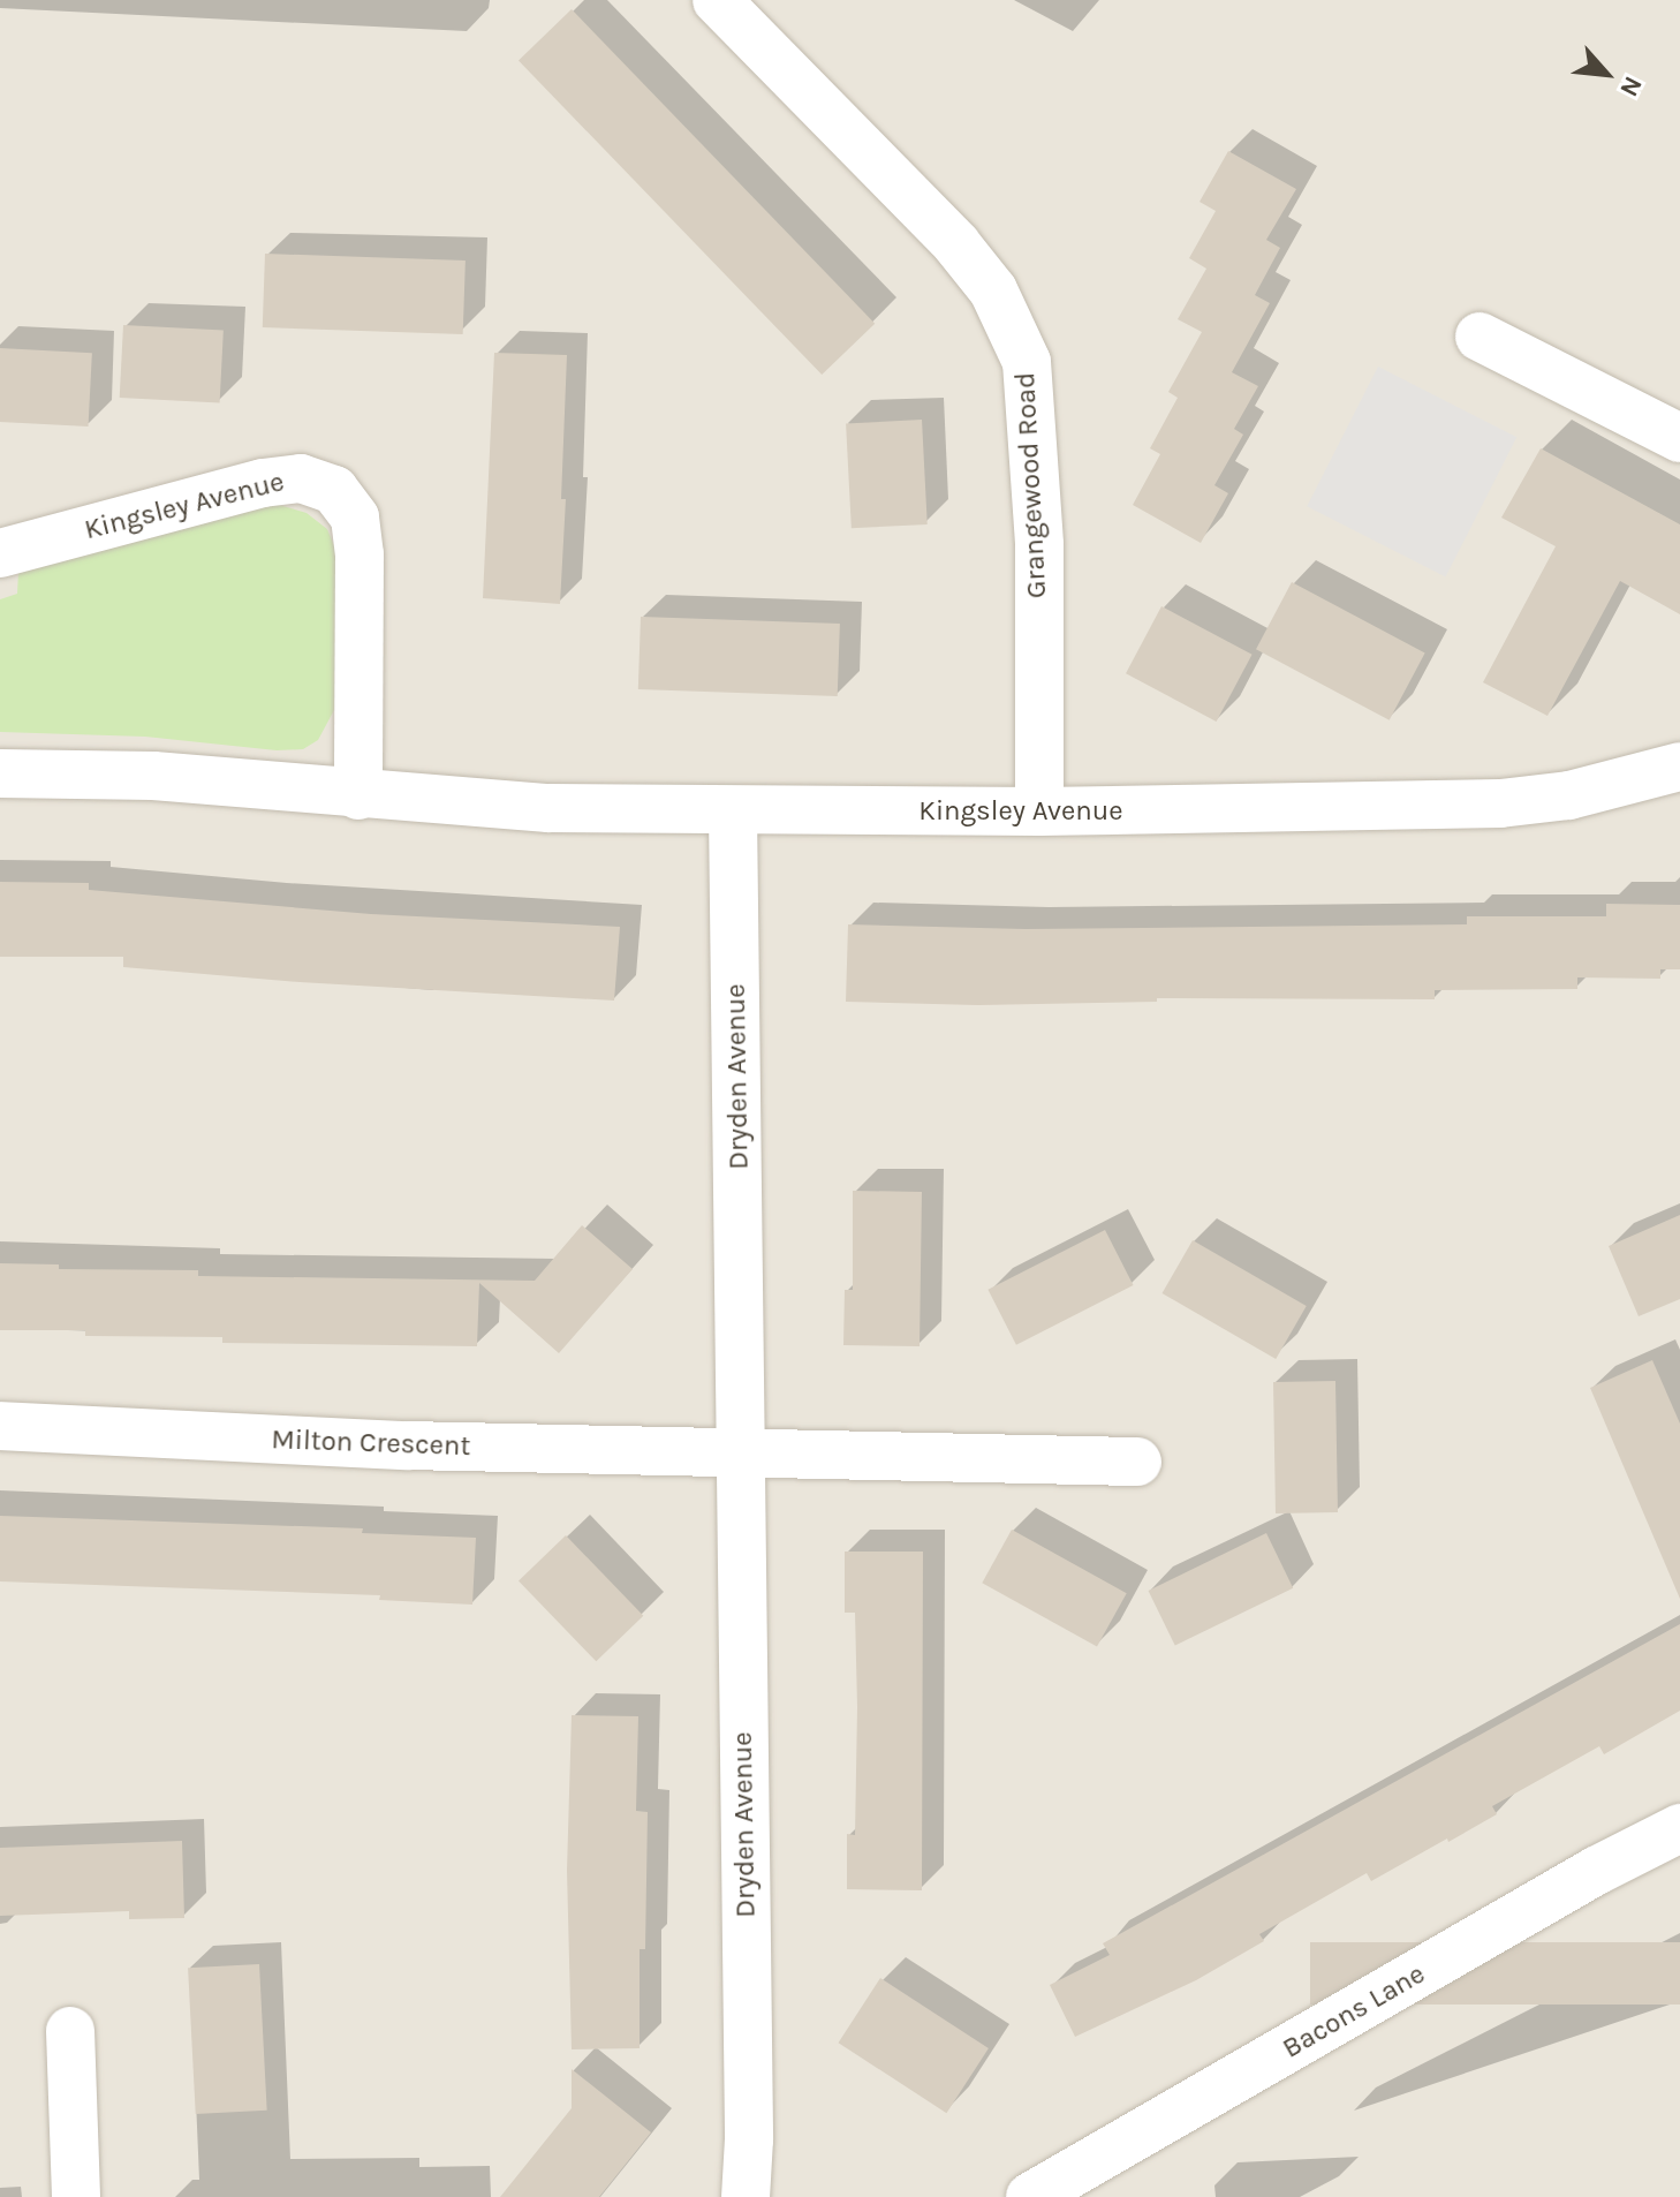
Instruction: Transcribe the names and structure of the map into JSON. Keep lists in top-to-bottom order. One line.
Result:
{"streets":{"street":["Grangewood Road","Kingsley Avenue","Dryden Avenue","Milton Crescent","Bacons Lane"]},"crossings":[["Grangewood Road","Kingsley Avenue"],["Kingsley Avenue","Dryden Avenue"],["Dryden Avenue","Milton Crescent"]],"north":"bottom right"}
